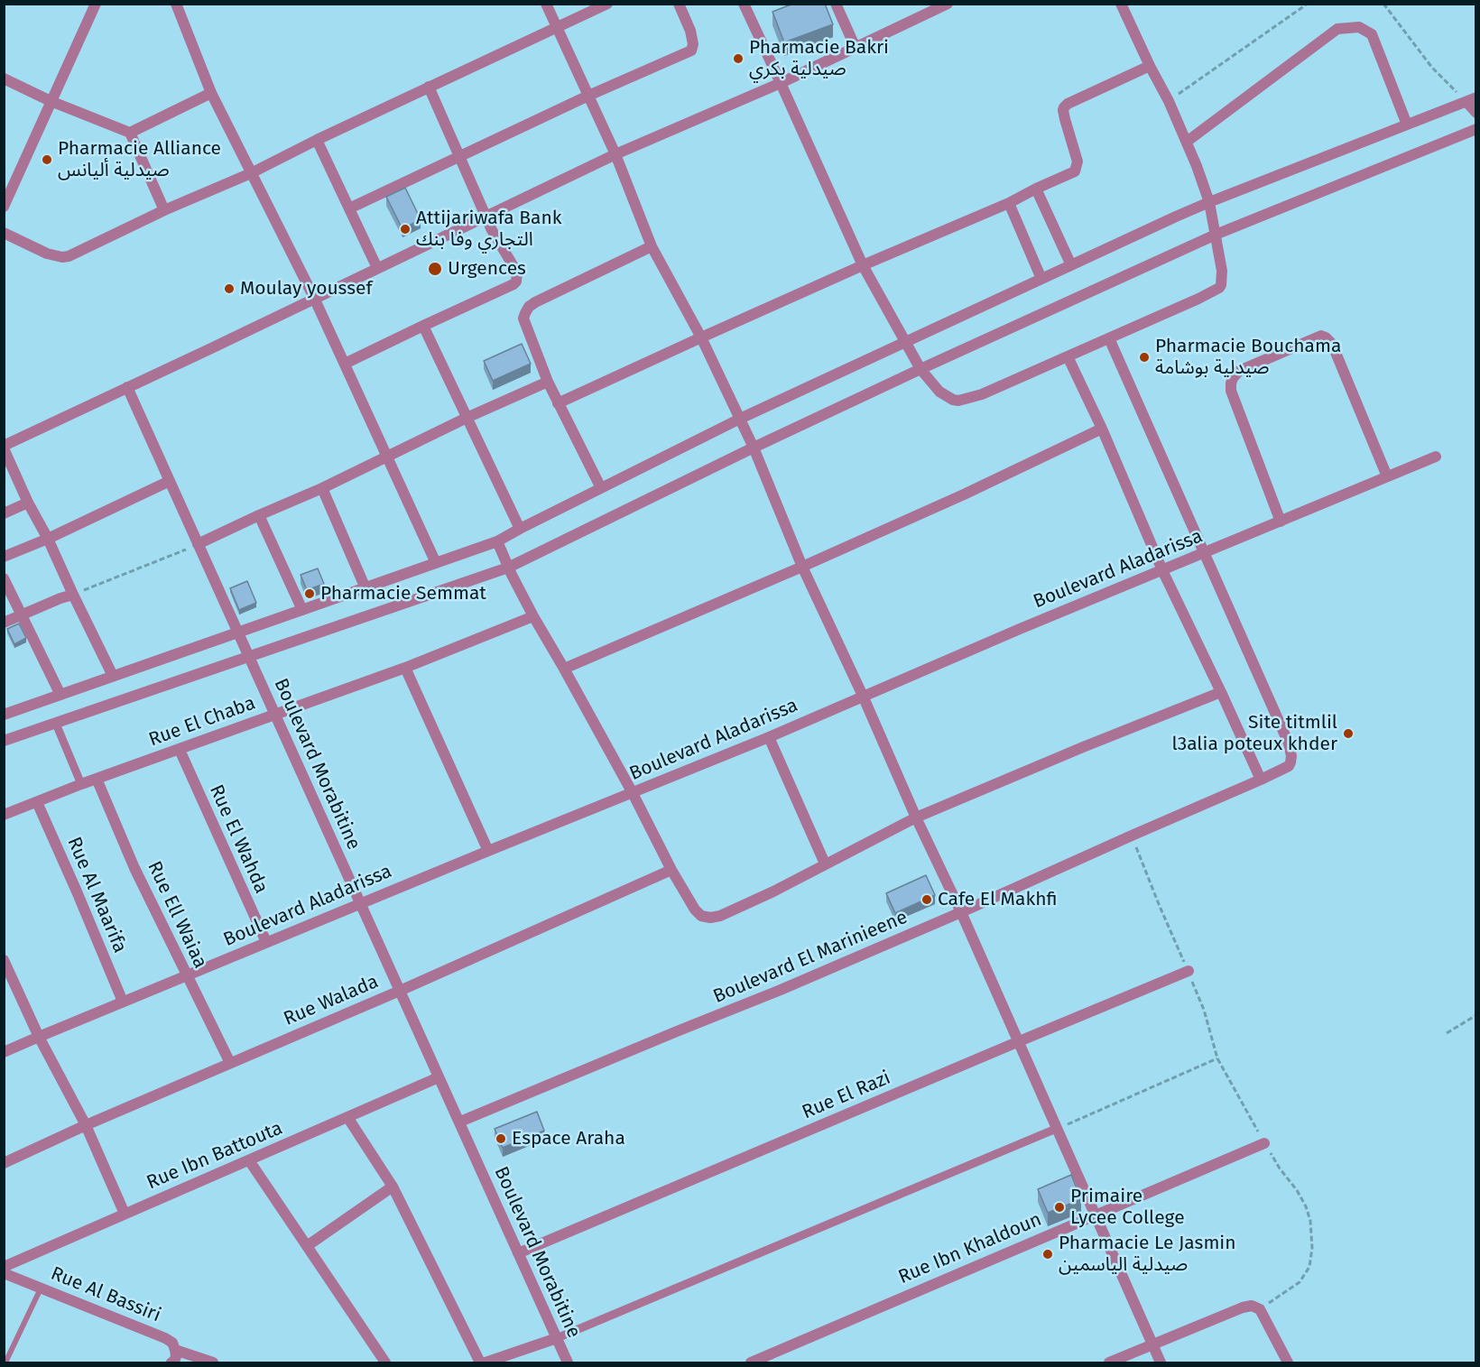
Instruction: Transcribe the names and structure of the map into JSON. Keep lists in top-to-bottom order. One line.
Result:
{"streets":{"street":["Boulevard Aladarissa","Rue El Chaba","Boulevard Morabitine","Rue El Wahda","Rue Al Maarifa","Rue Ell Waiaa","Boulevard El Marinieene","Rue Walada","Rue El Razi","Rue Ibn Battouta","Rue Ibn Khaldoun","Rue Al Bassiri"]},"crossings":[["Boulevard Aladarissa","Boulevard Morabitine"],["Boulevard Aladarissa","Rue El Wahda"],["Boulevard Aladarissa","Rue Al Maarifa"],["Boulevard Aladarissa","Rue Ell Waiaa"],["Boulevard Aladarissa","Boulevard El Marinieene"],["Rue El Chaba","Boulevard Morabitine"],["Rue El Chaba","Rue El Wahda"],["Rue El Chaba","Rue Al Maarifa"],["Rue El Chaba","Rue Ell Waiaa"],["Boulevard Morabitine","Boulevard El Marinieene"],["Boulevard Morabitine","Rue Walada"],["Boulevard Morabitine","Rue El Razi"],["Boulevard Morabitine","Rue Ibn Battouta"],["Rue Ell Waiaa","Rue Walada"]],"places":["Pharmacie Bakri صيدلية بكري","Pharmacie Alliance صيدلية أليانس","Attijariwafa Bank التجاري وفا بنك","Urgences","Moulay youssef","Pharmacie Bouchama صيدلية بوشامة","Pharmacie Semmat","Site titmlil l3alia poteux khder","Cafe El Makhfi","Espace Araha","Primaire Lycee College","Pharmacie Le Jasmin صيدلية الياسمين"]}
